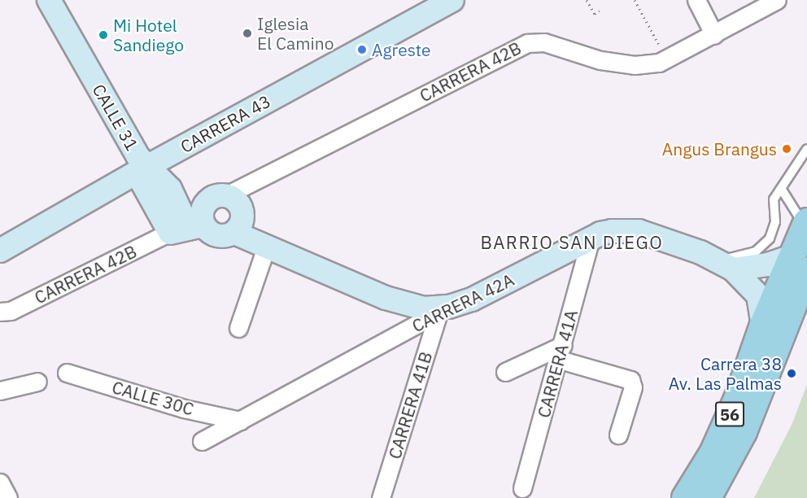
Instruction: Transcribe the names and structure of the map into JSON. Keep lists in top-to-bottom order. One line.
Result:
{"streets":{"main road":["56"],"street":["CARRERA 42B","CALLE 31","CARRERA 43","CARRERA 42A","CARRERA 41A","CALLE 30C","CARRERA 41B"]},"crossings":[["CARRERA 42B","CALLE 31"],["CALLE 31","CARRERA 43"],["CARRERA 42A","CARRERA 41A"],["CARRERA 42A","CALLE 30C"],["CARRERA 42A","CARRERA 41B"],["CARRERA 42A","56"]],"districts":["BARRIO SAN DIEGO"],"places":["Iglesia El Camino","Mi Hotel Sandiego","Agreste","Angus Brangus","Carrera 38 Av. Las Palmas"]}
